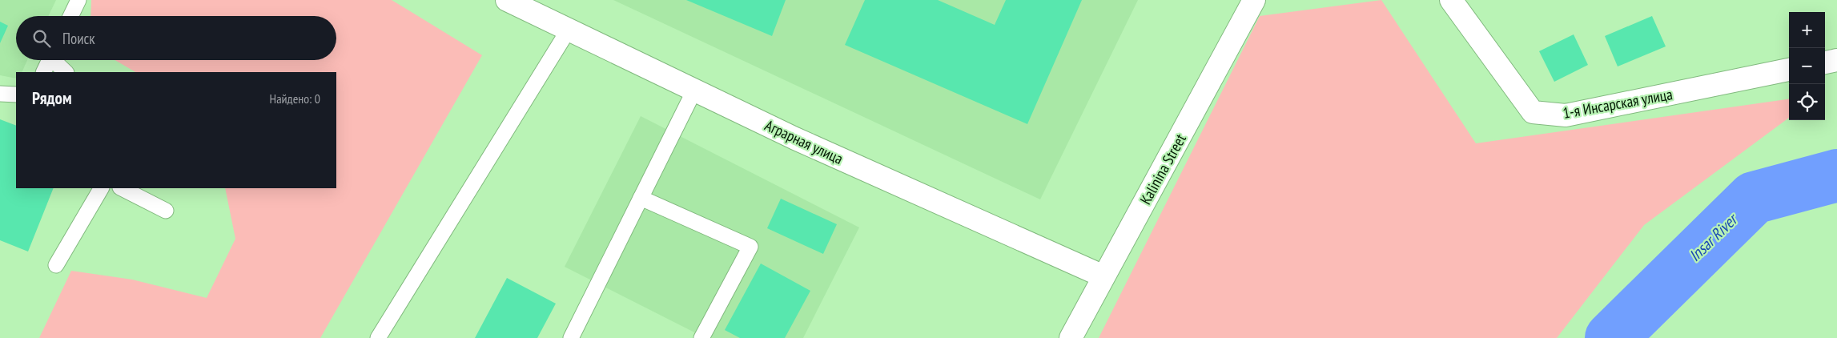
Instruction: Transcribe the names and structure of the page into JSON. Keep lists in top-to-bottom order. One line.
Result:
{"streets":{"street":["1-я Инсарская улица","Аграрная улица","Kalinina Street"]},"crossings":[["Аграрная улица","Kalinina Street"]],"water":["Insar River"],"page":{"map_buttons":["+","−"],"search":"Поиск","heading":["Рядом","Найдено: 0"]}}
